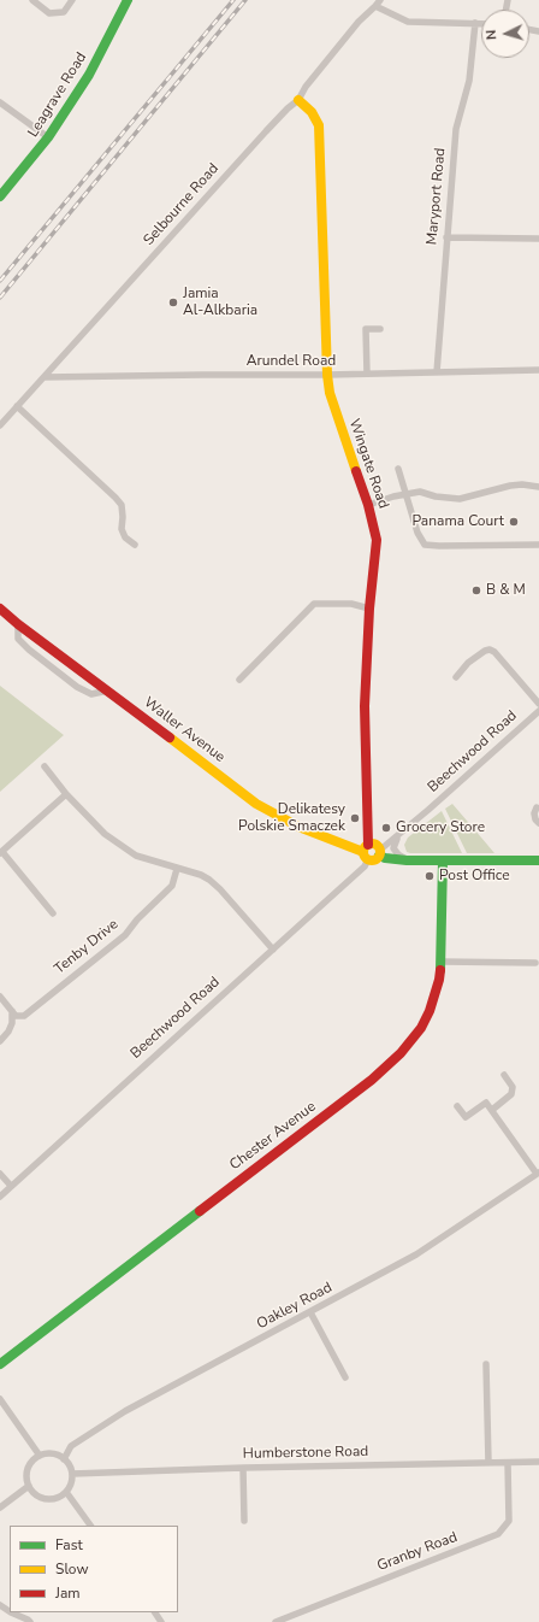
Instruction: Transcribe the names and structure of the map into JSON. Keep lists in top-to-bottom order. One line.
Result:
{"streets":{"street":["Leagrave Road","Maryport Road","Selbourne Road","Arundel Road","Wingate Road","Waller Avenue","Beechwood Road","Tenby Drive","Chester Avenue","Oakley Road","Humberstone Road","Granby Road"]},"crossings":[["Maryport Road","Arundel Road"],["Selbourne Road","Arundel Road"],["Selbourne Road","Wingate Road"],["Arundel Road","Wingate Road"],["Wingate Road","Waller Avenue"],["Wingate Road","Beechwood Road"],["Waller Avenue","Beechwood Road"],["Oakley Road","Humberstone Road"],["Humberstone Road","Granby Road"]],"places":["Jamia Al-Alkbaria","Panama Court","B & M","Delikatesy Polskie Smaczek","Grocery Store","Post Office"],"legend":["Fast","Slow","Jam"],"north":"left"}
